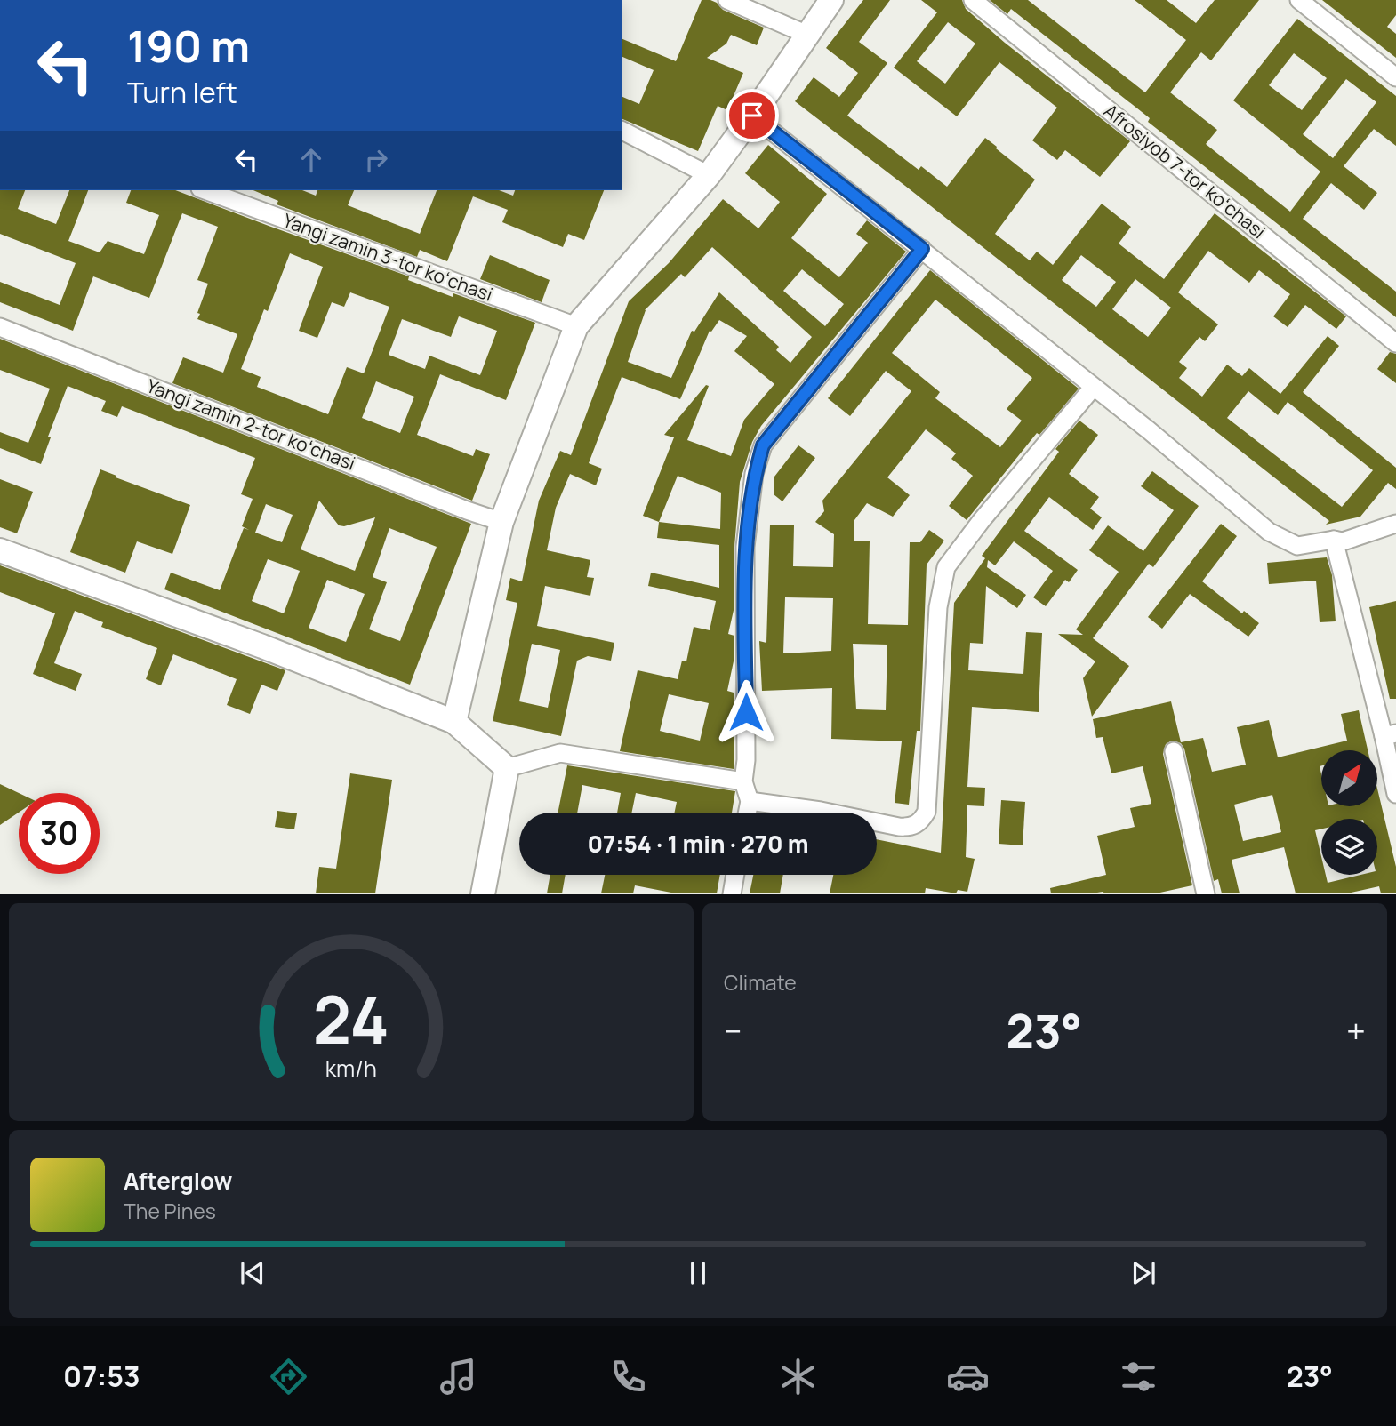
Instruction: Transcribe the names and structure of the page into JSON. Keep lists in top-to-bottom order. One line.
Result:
{"streets":{"street":["Afrosiyob 7-tor koʻchasi","Yangi zamin 3-tor koʻchasi","Yangi zamin 2-tor koʻchasi"]},"north":"top right","page":{"turn":["190 m","Turn left"],"limit":"30","trip":"07:54 · 1 min · 270 m","tile":"Climate","heat":["−","23°","+"],"song":["Afterglow","The Pines"],"tabs":["07:53","23°"],"gauge":["24","km/h"]}}
